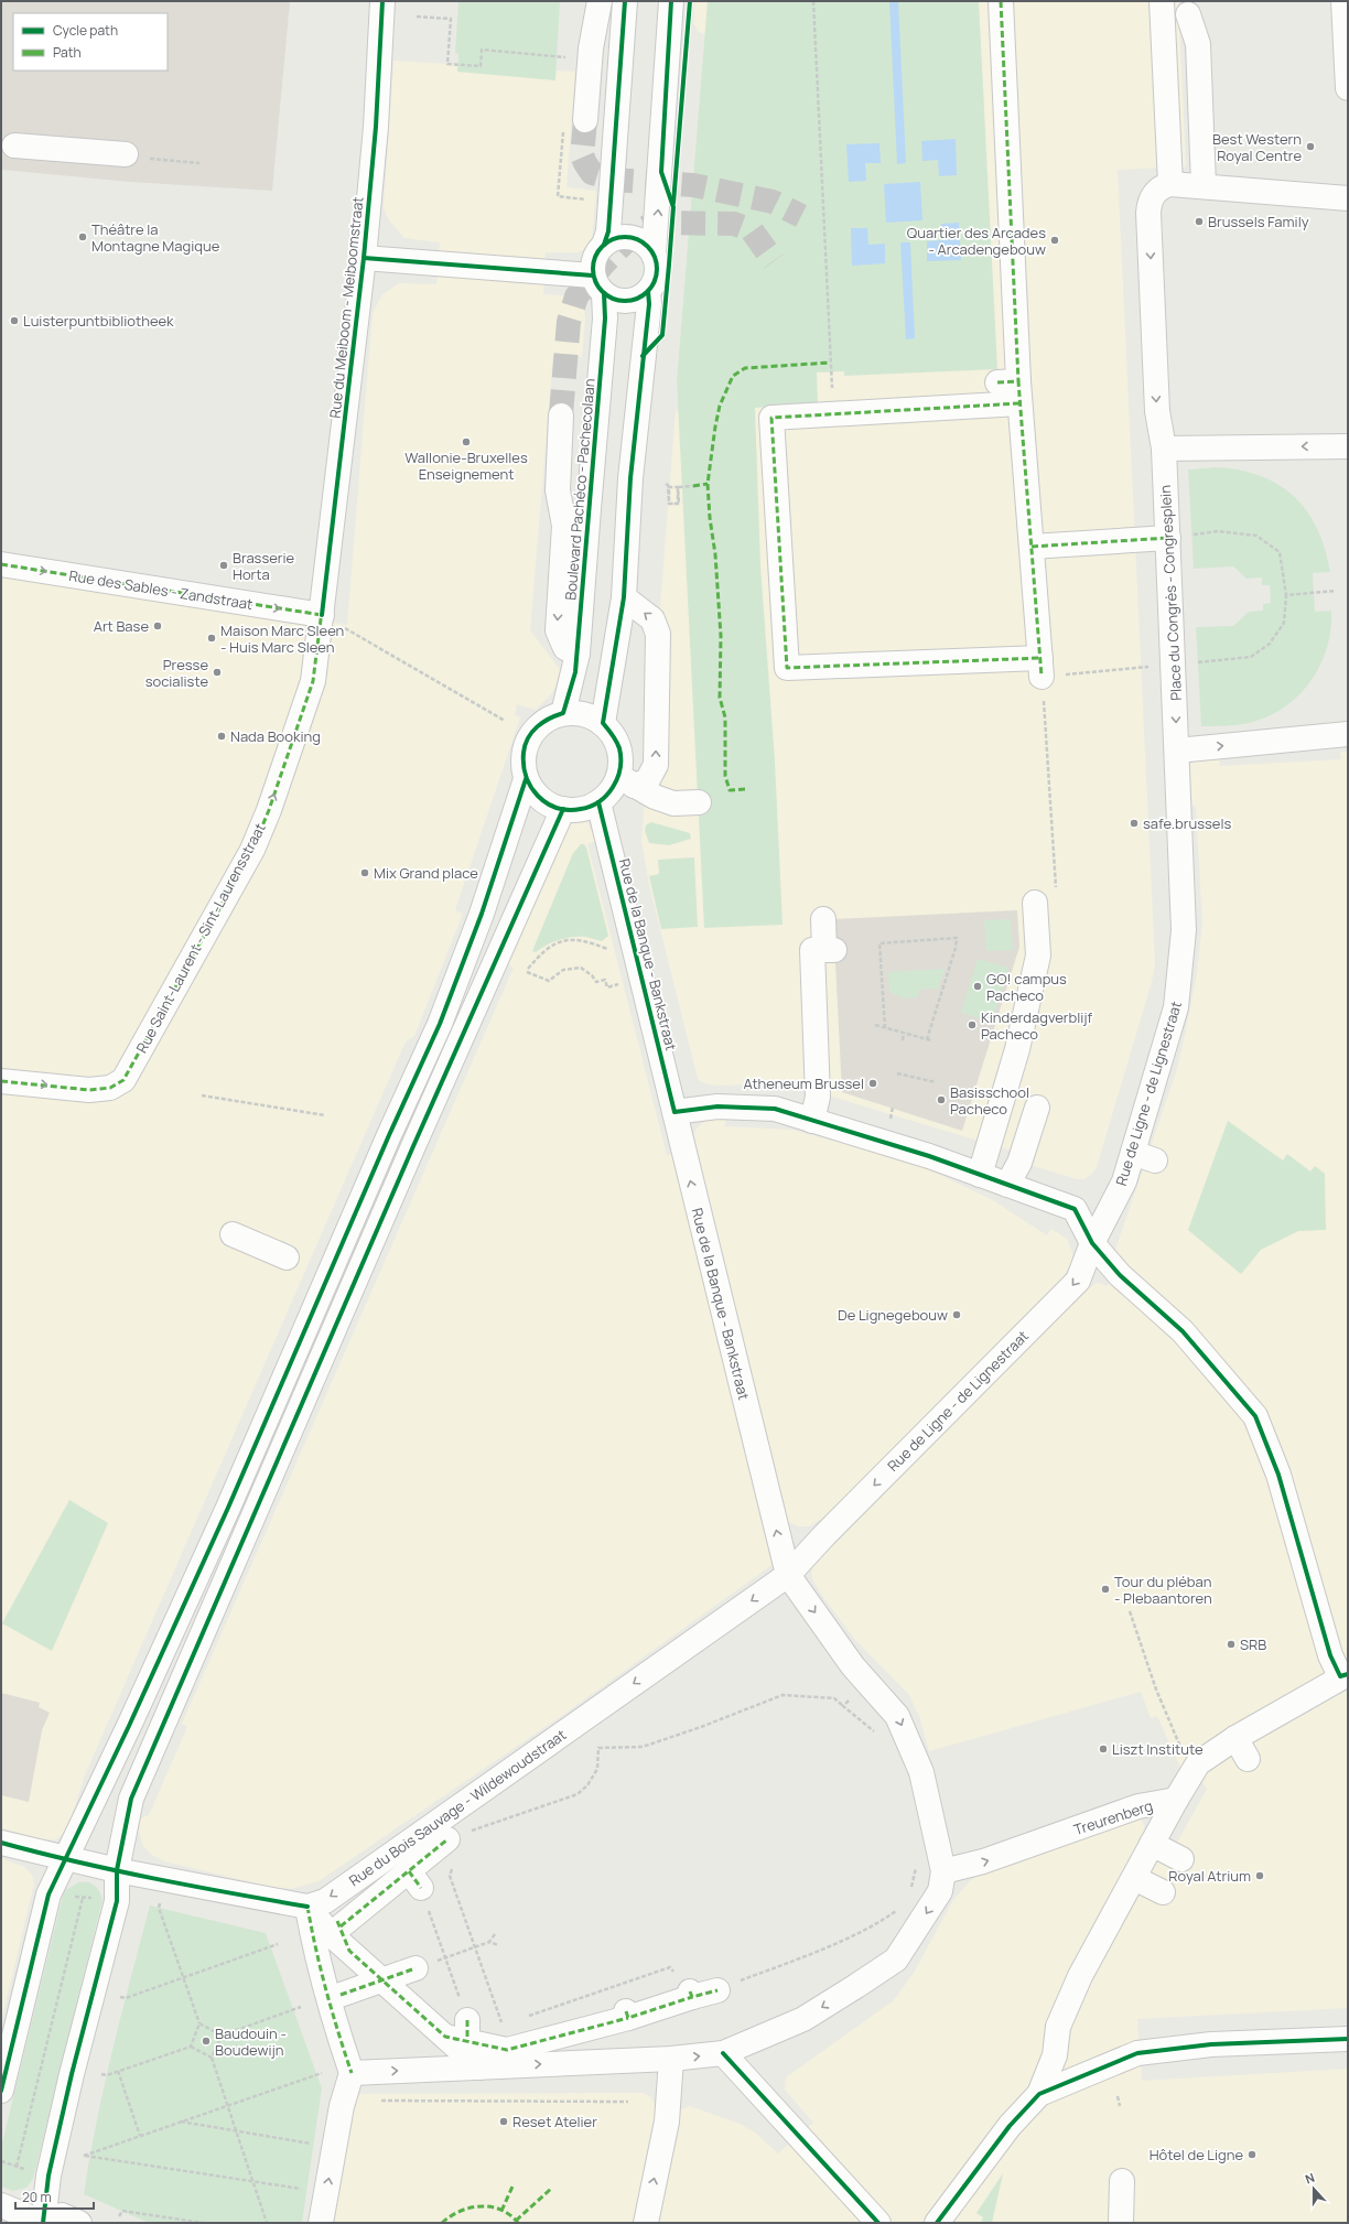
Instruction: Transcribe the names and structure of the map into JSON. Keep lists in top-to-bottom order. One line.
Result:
{"streets":{"street":["Rue du Meiboom - Meiboomstraat","Boulevard Pachéco - Pachecolaan","Rue des Sables - Zandstraat","Place du Congrès - Congresplein","Rue Saint-Laurent - Sint-Laurensstraat","Rue de la Banque - Bankstraat","Rue de Ligne - de Lignestraat","Rue du Bois Sauvage - Wildewoudstraat","Treurenberg"]},"crossings":[["Rue du Meiboom - Meiboomstraat","Rue des Sables - Zandstraat"],["Rue du Meiboom - Meiboomstraat","Rue Saint-Laurent - Sint-Laurensstraat"],["Boulevard Pachéco - Pachecolaan","Rue de la Banque - Bankstraat"],["Rue des Sables - Zandstraat","Rue Saint-Laurent - Sint-Laurensstraat"],["Place du Congrès - Congresplein","Rue de Ligne - de Lignestraat"],["Rue de la Banque - Bankstraat","Rue de Ligne - de Lignestraat"],["Rue de la Banque - Bankstraat","Rue du Bois Sauvage - Wildewoudstraat"],["Rue de Ligne - de Lignestraat","Rue du Bois Sauvage - Wildewoudstraat"]],"one_way":["Rue des Sables - Zandstraat","Rue Saint-Laurent - Sint-Laurensstraat","Rue de la Banque - Bankstraat","Rue de Ligne - de Lignestraat","Rue du Bois Sauvage - Wildewoudstraat","Treurenberg"],"places":["Best Western Royal Centre","Brussels Family","Théâtre la Montagne Magique","Quartier des Arcades - Arcadengebouw","Luisterpuntbibliotheek","Wallonie-Bruxelles Enseignement","Brasserie Horta","Art Base","Maison Marc Sleen - Huis Marc Sleen","Presse socialiste","Nada Booking","safe.brussels","Mix Grand place","GO! campus Pacheco","Kinderdagverblijf Pacheco","Atheneum Brussel","Basisschool Pacheco","De Lignegebouw","Tour du pléban - Plebaantoren","SRB","Liszt Institute","Royal Atrium","Baudouin - Boudewijn","Reset Atelier","Hôtel de Ligne"],"legend":["Cycle path","Path"],"scale_bar":"20 m","north":"top"}
